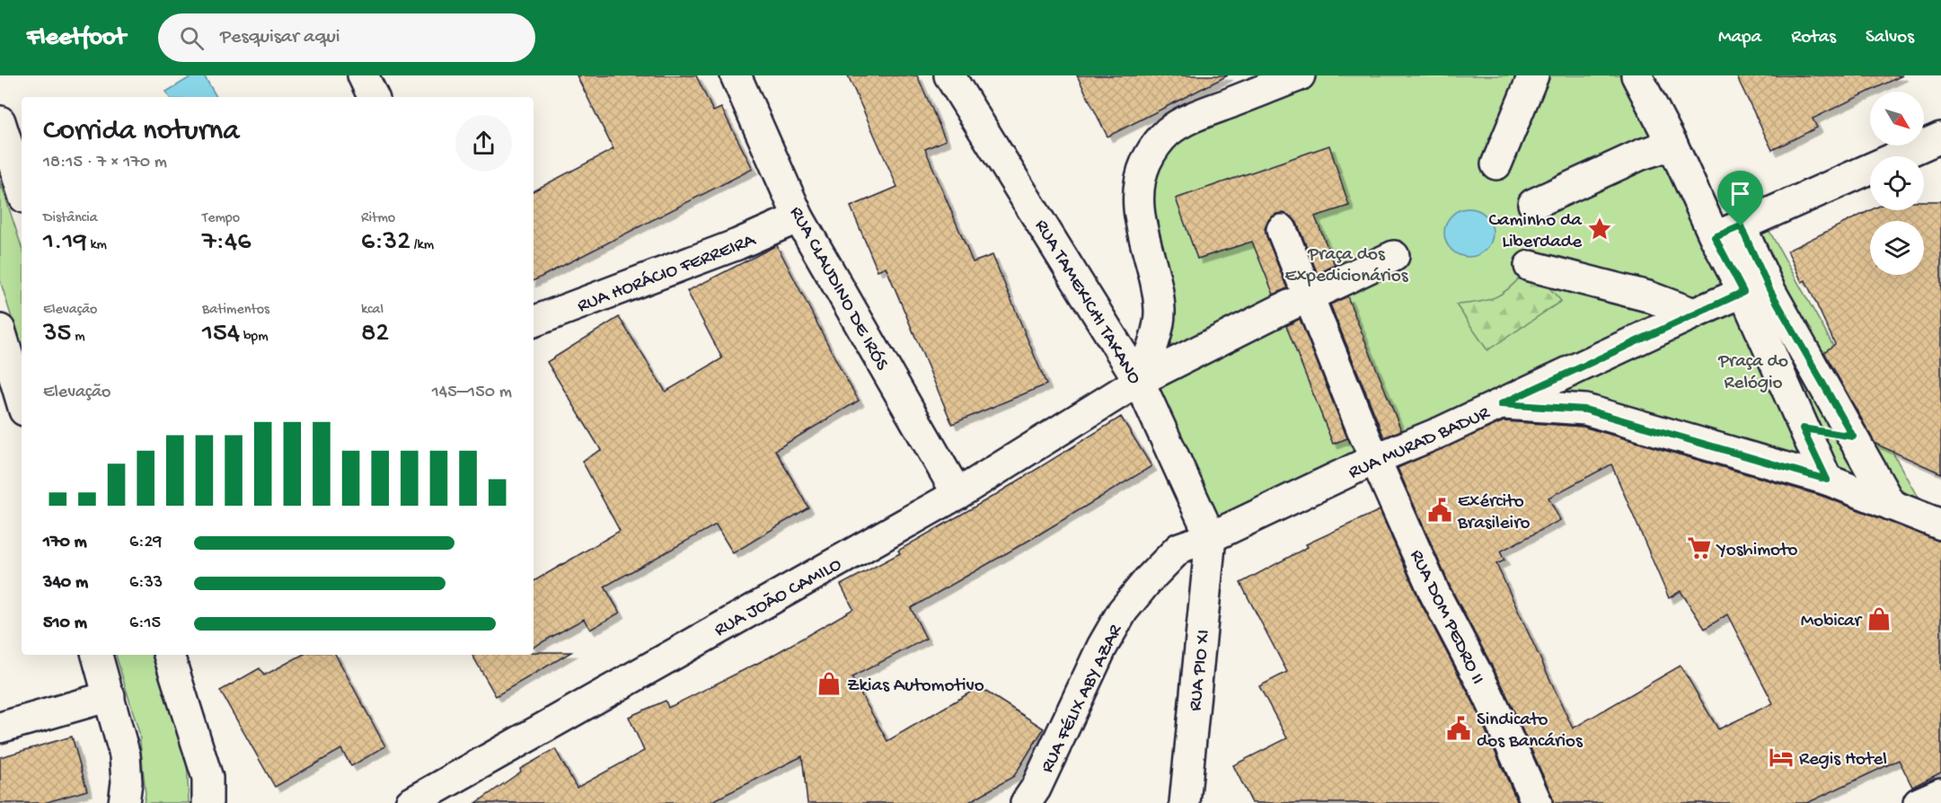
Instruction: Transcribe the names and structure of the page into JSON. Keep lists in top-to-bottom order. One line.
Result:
{"streets":{"street":["RUA HORÁCIO FERREIRA","RUA CLAUDINO DE IRÓS","RUA TAMEKICHI TAKANO","RUA MURAD BADUR","RUA JOÃO CAMILO","RUA DOM PEDRO II","RUA PIO XI","RUA FÉLIX ABY AZAR"]},"crossings":[["RUA HORÁCIO FERREIRA","RUA CLAUDINO DE IRÓS"],["RUA CLAUDINO DE IRÓS","RUA JOÃO CAMILO"],["RUA TAMEKICHI TAKANO","RUA MURAD BADUR"],["RUA TAMEKICHI TAKANO","RUA JOÃO CAMILO"],["RUA TAMEKICHI TAKANO","RUA PIO XI"],["RUA TAMEKICHI TAKANO","RUA FÉLIX ABY AZAR"],["RUA MURAD BADUR","RUA DOM PEDRO II"],["RUA MURAD BADUR","RUA PIO XI"],["RUA MURAD BADUR","RUA FÉLIX ABY AZAR"],["RUA JOÃO CAMILO","RUA DOM PEDRO II"],["RUA PIO XI","RUA FÉLIX ABY AZAR"]],"parks":["Praça dos Expedicionários","Praça do Relógio"],"places":{"place":["Caminho da Liberdade"],"public building":["Exército Brasileiro","Sindicato dos Bancários"],"supermarket":["Yoshimoto"],"shop":["Mobicar","Zkias Automotivo"],"hotel":["Regis Hotel"]},"north":"bottom right","page":{"header":"Fleetfoot","search":"Pesquisar aqui","nav":["Mapa","Rotas","Salvos"],"heading":["Corrida noturna","18:15 · 7 × 170 m"],"stats":[["Distância","1.19 km"],["Tempo","7:46"],["Ritmo","6:32 /km"],["Elevação","35 m"],["Batimentos","154 bpm"],["kcal","82"]],"chart":["Elevação","145–150 m"],"list":[{"name":"170 m","note":"6:29"},{"name":"340 m","note":"6:33"},{"name":"510 m","note":"6:15"}]}}
